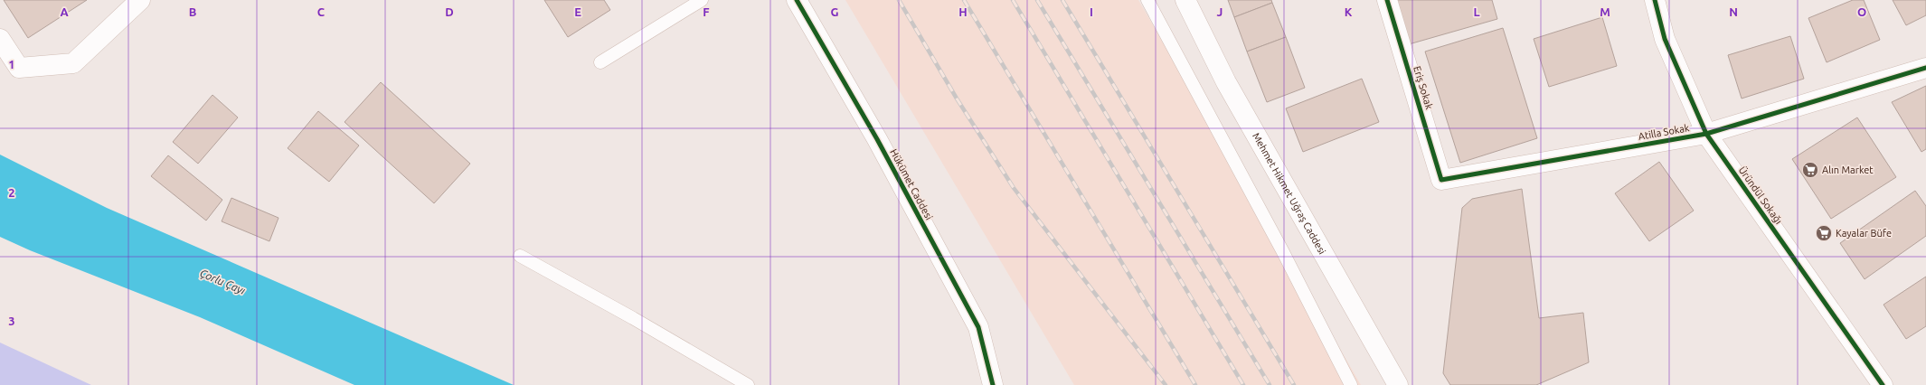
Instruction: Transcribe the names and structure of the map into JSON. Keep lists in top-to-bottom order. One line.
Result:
{"streets":{"street":["Eriş Sokak","Atilla Sokak","Hükümet Caddesi","Mehmet Hikmet Uğraş Caddesi","Üründül Sokağı"]},"crossings":[["Eriş Sokak","Atilla Sokak"],["Atilla Sokak","Üründül Sokağı"]],"water":["Çorlu Çayı"],"places":{"supermarket":["Alın Market","Kayalar Büfe"]},"grid":{"columns":["A","B","C","D","E","F","G","H","I","J","K","L","M","N","O"],"rows":["1","2","3"]}}
